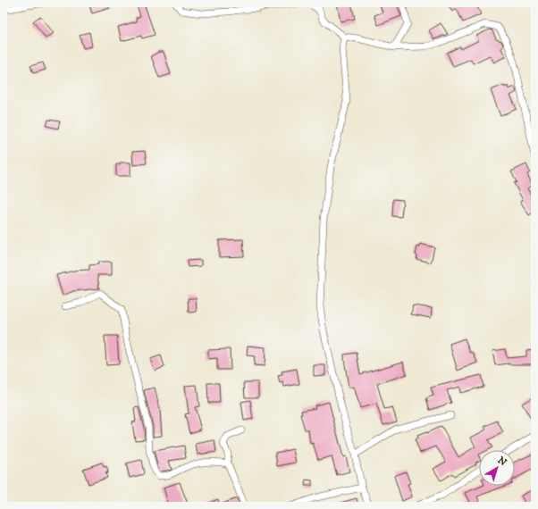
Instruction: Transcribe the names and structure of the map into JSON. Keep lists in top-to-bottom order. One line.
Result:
{"north":"top right"}
